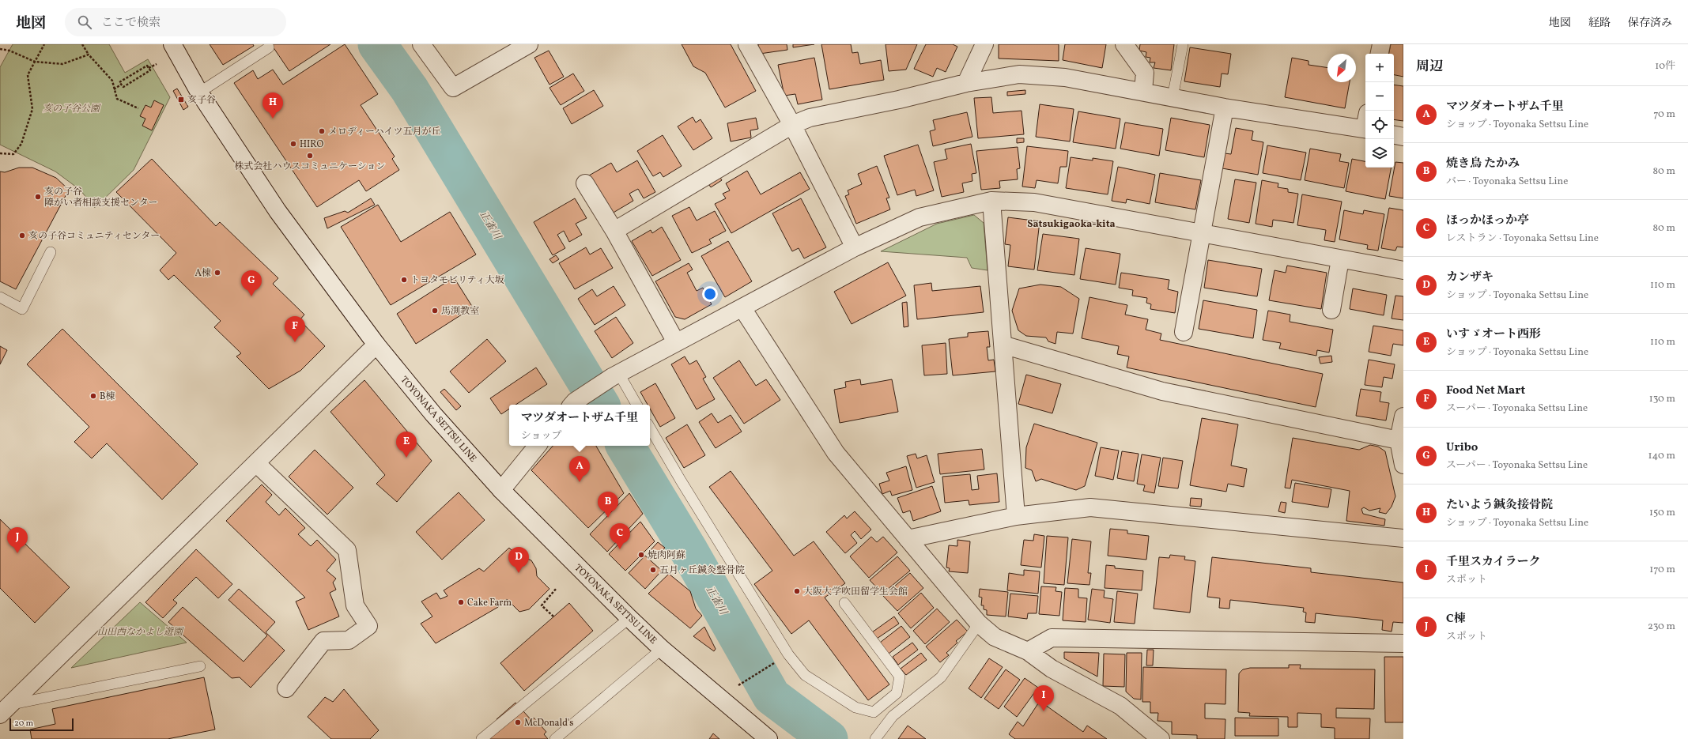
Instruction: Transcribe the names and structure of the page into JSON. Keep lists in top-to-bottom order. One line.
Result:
{"streets":{"street":["TOYONAKA SETTSU LINE"]},"districts":["Satsukigaoka-kita"],"water":["正雀川"],"parks":["亥の子谷公園","山田西なかよし遊園"],"places":{"transit":["亥子谷"],"other":["メロディーハイツ五月が丘","HIRO","株式会社ハウスコミュニケーション","亥の子谷 障がい者相談支援センター","亥の子谷コミュニティセンター","A棟","トヨタモビリティ大坂","馬渕教室","B棟","焼肉阿蘇","五月ヶ丘鍼灸整骨院","大阪大学吹田留学生会館","Cake Farm","McDonald's"]},"scale_bar":"20 m","north":"bottom left","page":{"header":"地図","search":"ここで検索","nav":["地図","経路","保存済み"],"heading":["周辺","10件"],"map_buttons":["+","−"],"list":[{"mark":"A","name":"マツダオートザム千里","note":"ショップ · Toyonaka Settsu Line","value":"70 m"},{"mark":"B","name":"焼き鳥 たかみ","note":"バー · Toyonaka Settsu Line","value":"80 m"},{"mark":"C","name":"ほっかほっか亭","note":"レストラン · Toyonaka Settsu Line","value":"80 m"},{"mark":"D","name":"カンザキ","note":"ショップ · Toyonaka Settsu Line","value":"110 m"},{"mark":"E","name":"いすゞオート西形","note":"ショップ · Toyonaka Settsu Line","value":"110 m"},{"mark":"F","name":"Food Net Mart","note":"スーパー · Toyonaka Settsu Line","value":"130 m"},{"mark":"G","name":"Uribo","note":"スーパー · Toyonaka Settsu Line","value":"140 m"},{"mark":"H","name":"たいよう鍼灸接骨院","note":"ショップ · Toyonaka Settsu Line","value":"150 m"},{"mark":"I","name":"千里スカイラーク","note":"スポット","value":"170 m"},{"mark":"J","name":"C棟","note":"スポット","value":"230 m"}],"pins":["H","G","F","E","A","B","C","J","D","I"],"popup":["マツダオートザム千里","ショップ"],"scale":"20 m"}}
